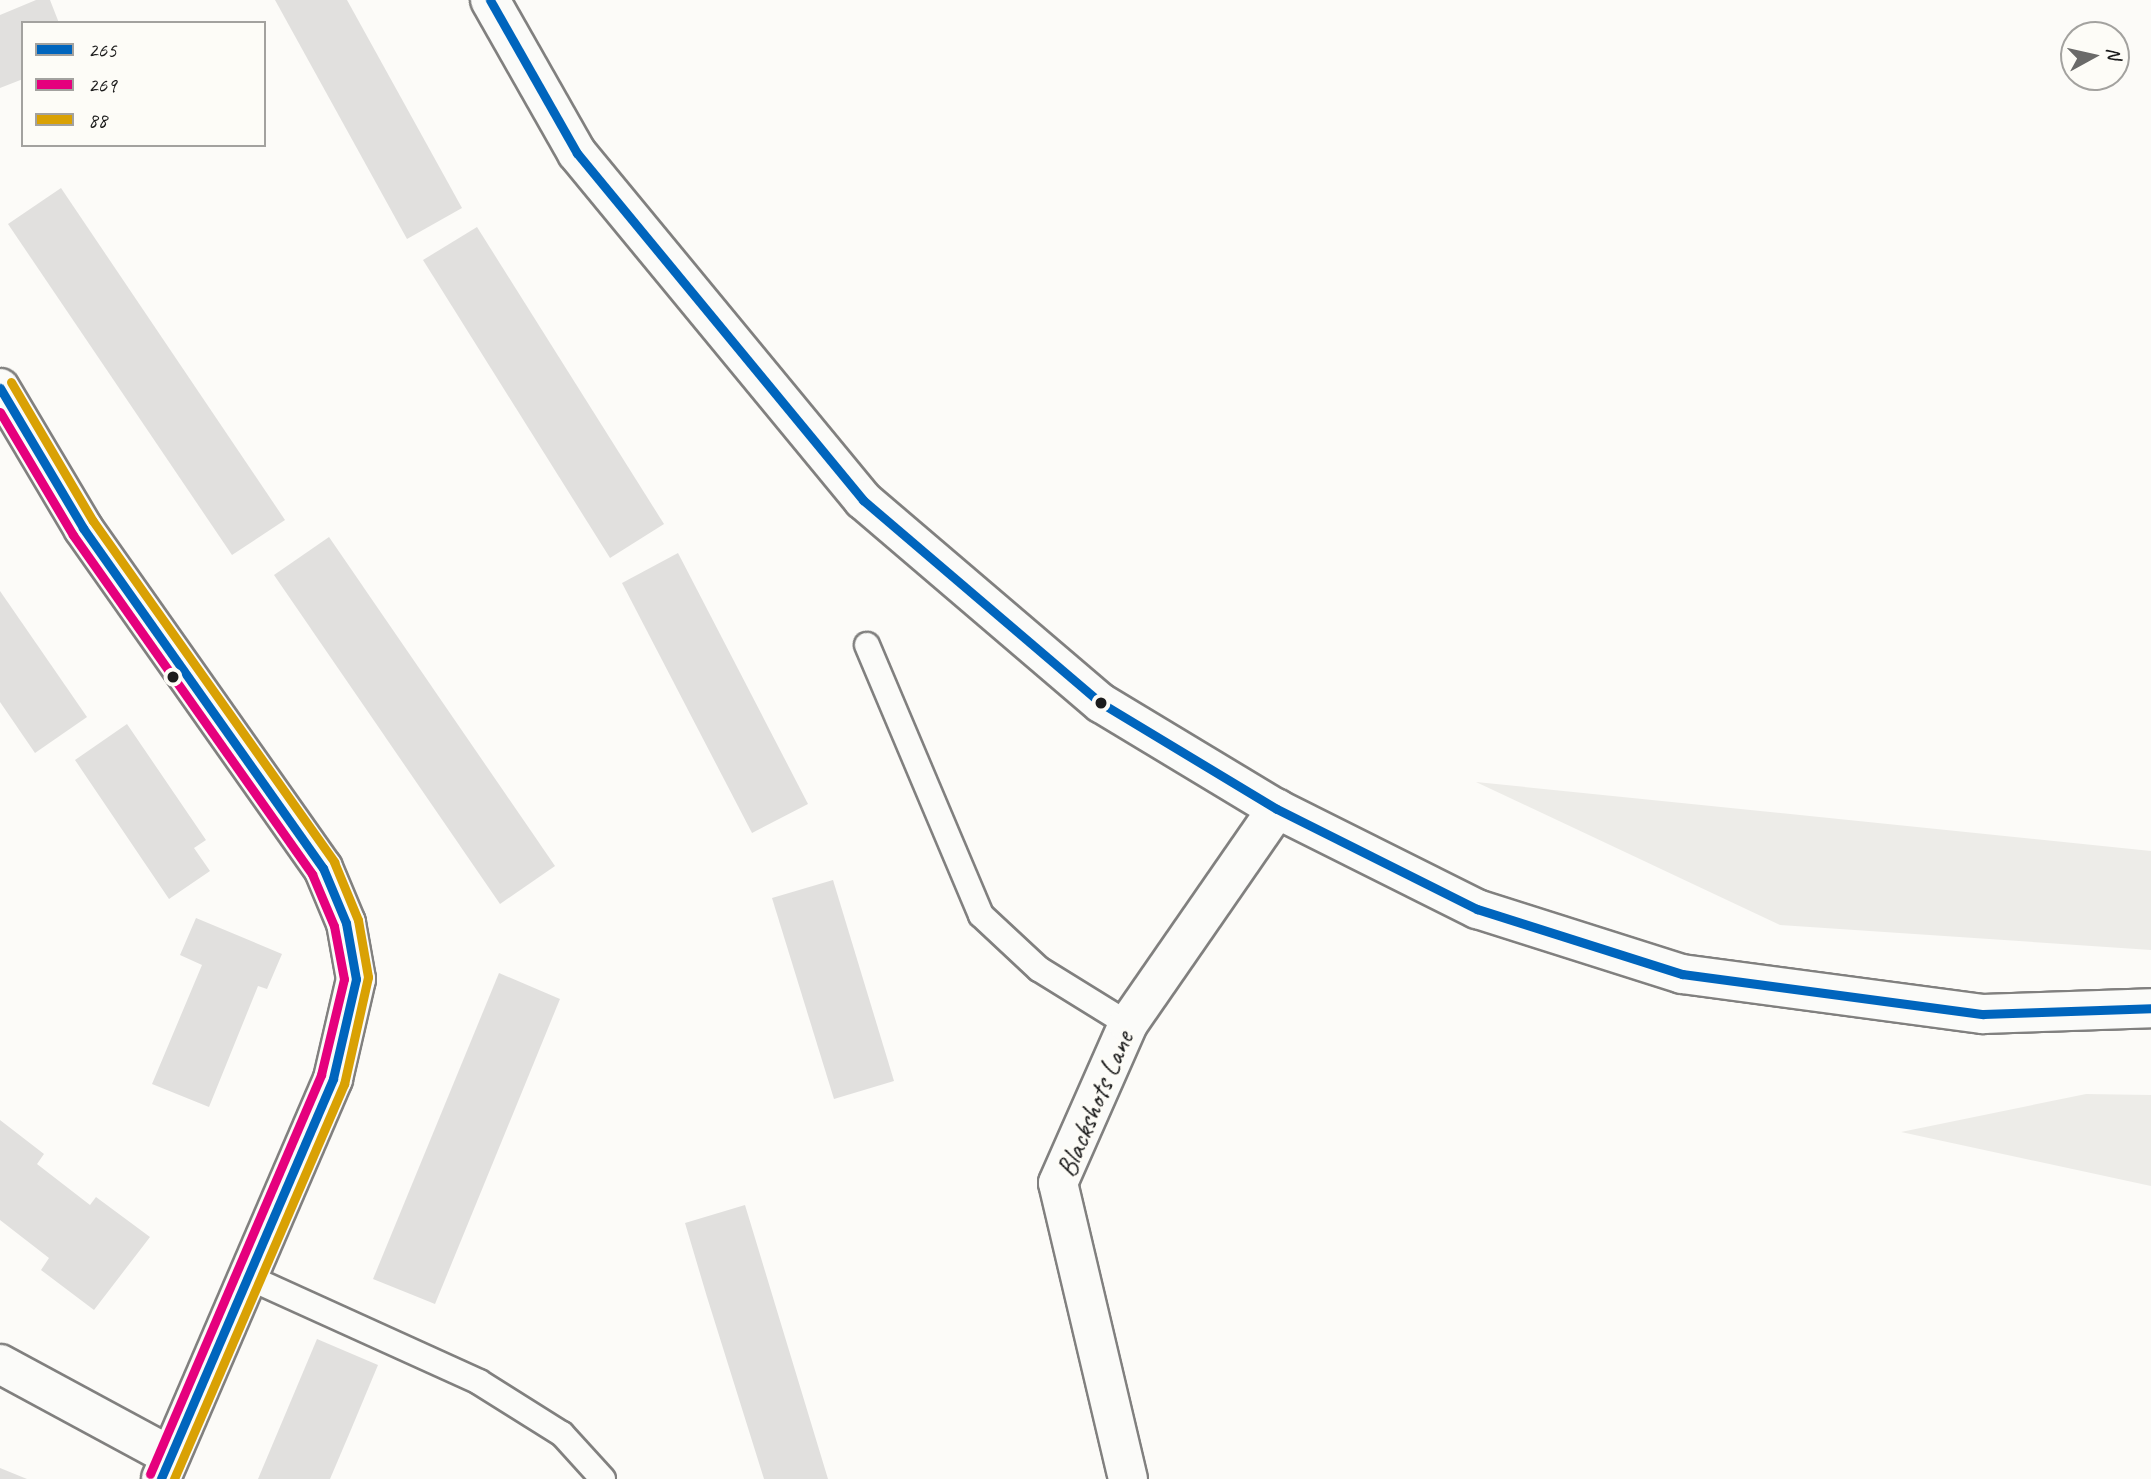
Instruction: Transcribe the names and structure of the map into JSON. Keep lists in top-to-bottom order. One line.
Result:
{"streets":{"street":["Blackshots Lane"]},"lines":["transit line 265","transit line 88","transit line 269"],"legend":["265","269","88"],"north":"right"}
